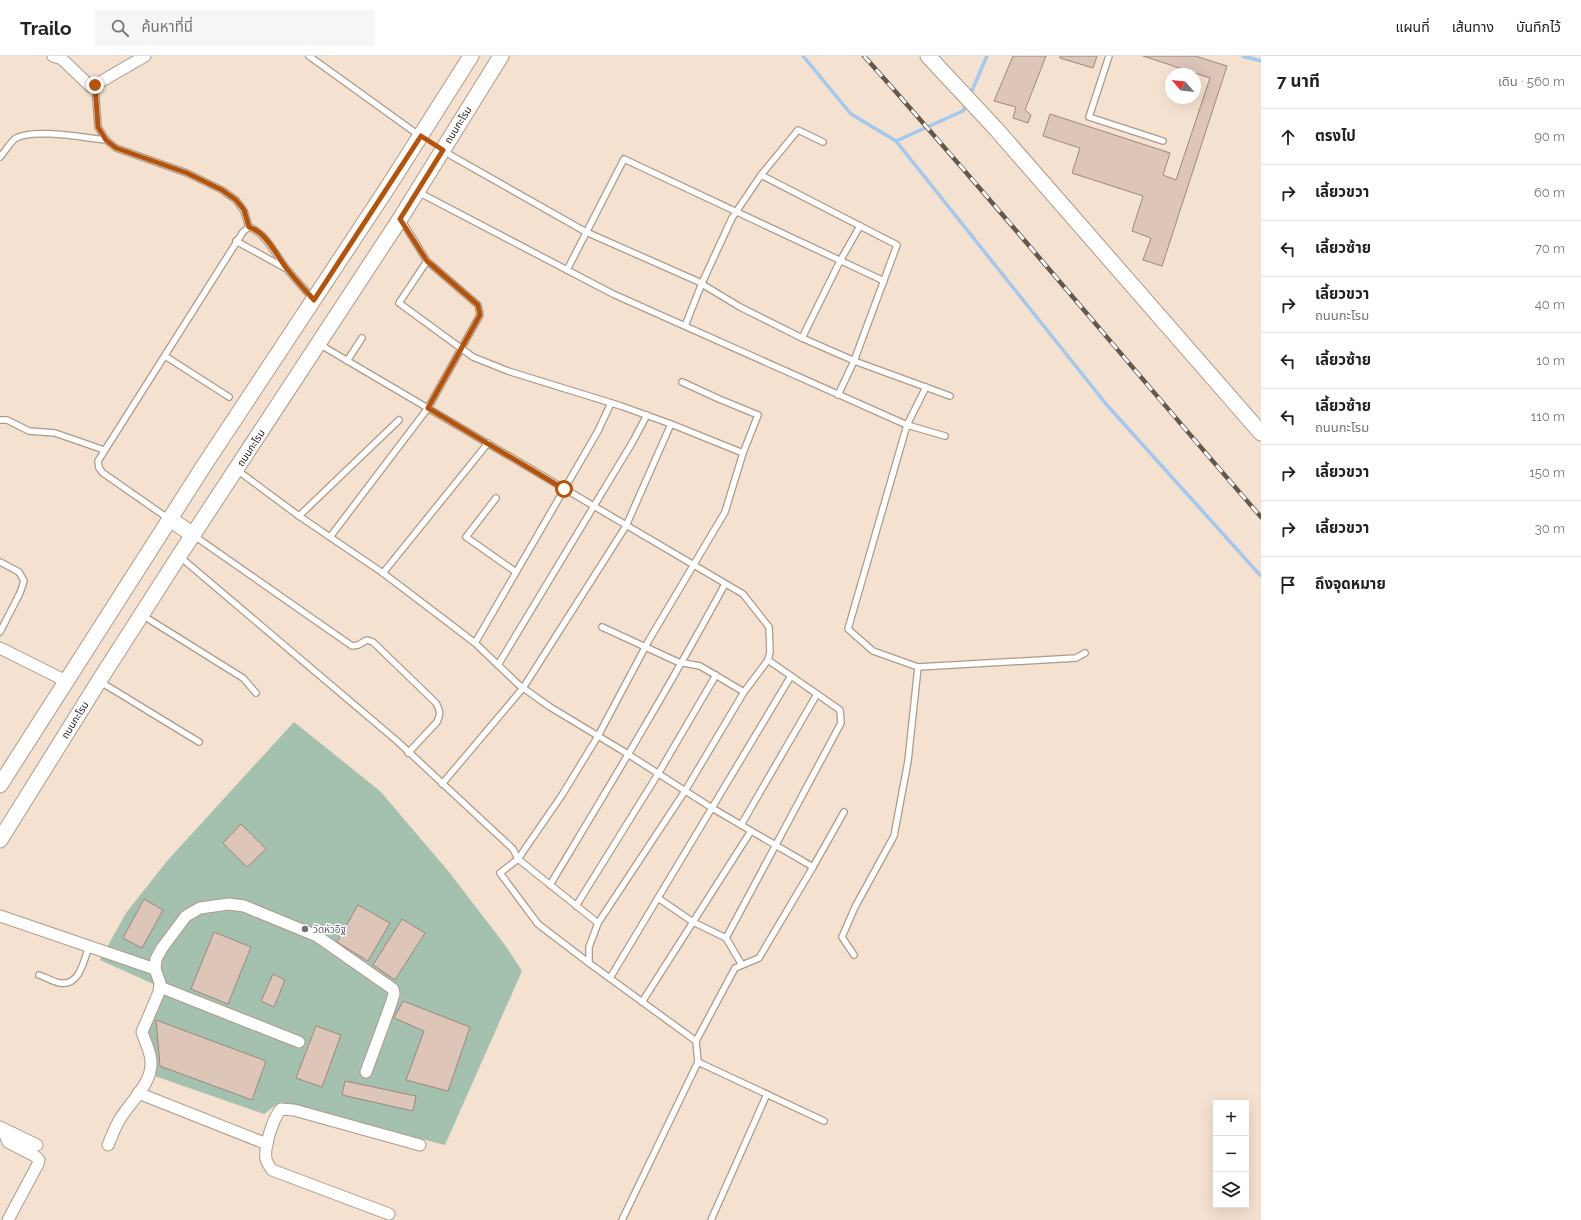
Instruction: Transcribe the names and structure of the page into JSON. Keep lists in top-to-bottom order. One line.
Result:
{"streets":{"main road":["ถนนกะโรม"]},"places":["วัดหัวอิฐ"],"north":"top left","page":{"header":"Trailo","search":"ค้นหาที่นี่","nav":["แผนที่","เส้นทาง","บันทึกไว้"],"heading":["7 นาที","เดิน · 560 m"],"list":[["ตรงไป","90 m"],["เลี้ยวขวา","60 m"],["เลี้ยวซ้าย","70 m"],["เลี้ยวขวา","ถนนกะโรม","40 m"],["เลี้ยวซ้าย","10 m"],["เลี้ยวซ้าย","ถนนกะโรม","110 m"],["เลี้ยวขวา","150 m"],["เลี้ยวขวา","30 m"],"ถึงจุดหมาย"],"map_buttons":["+","−"]}}
